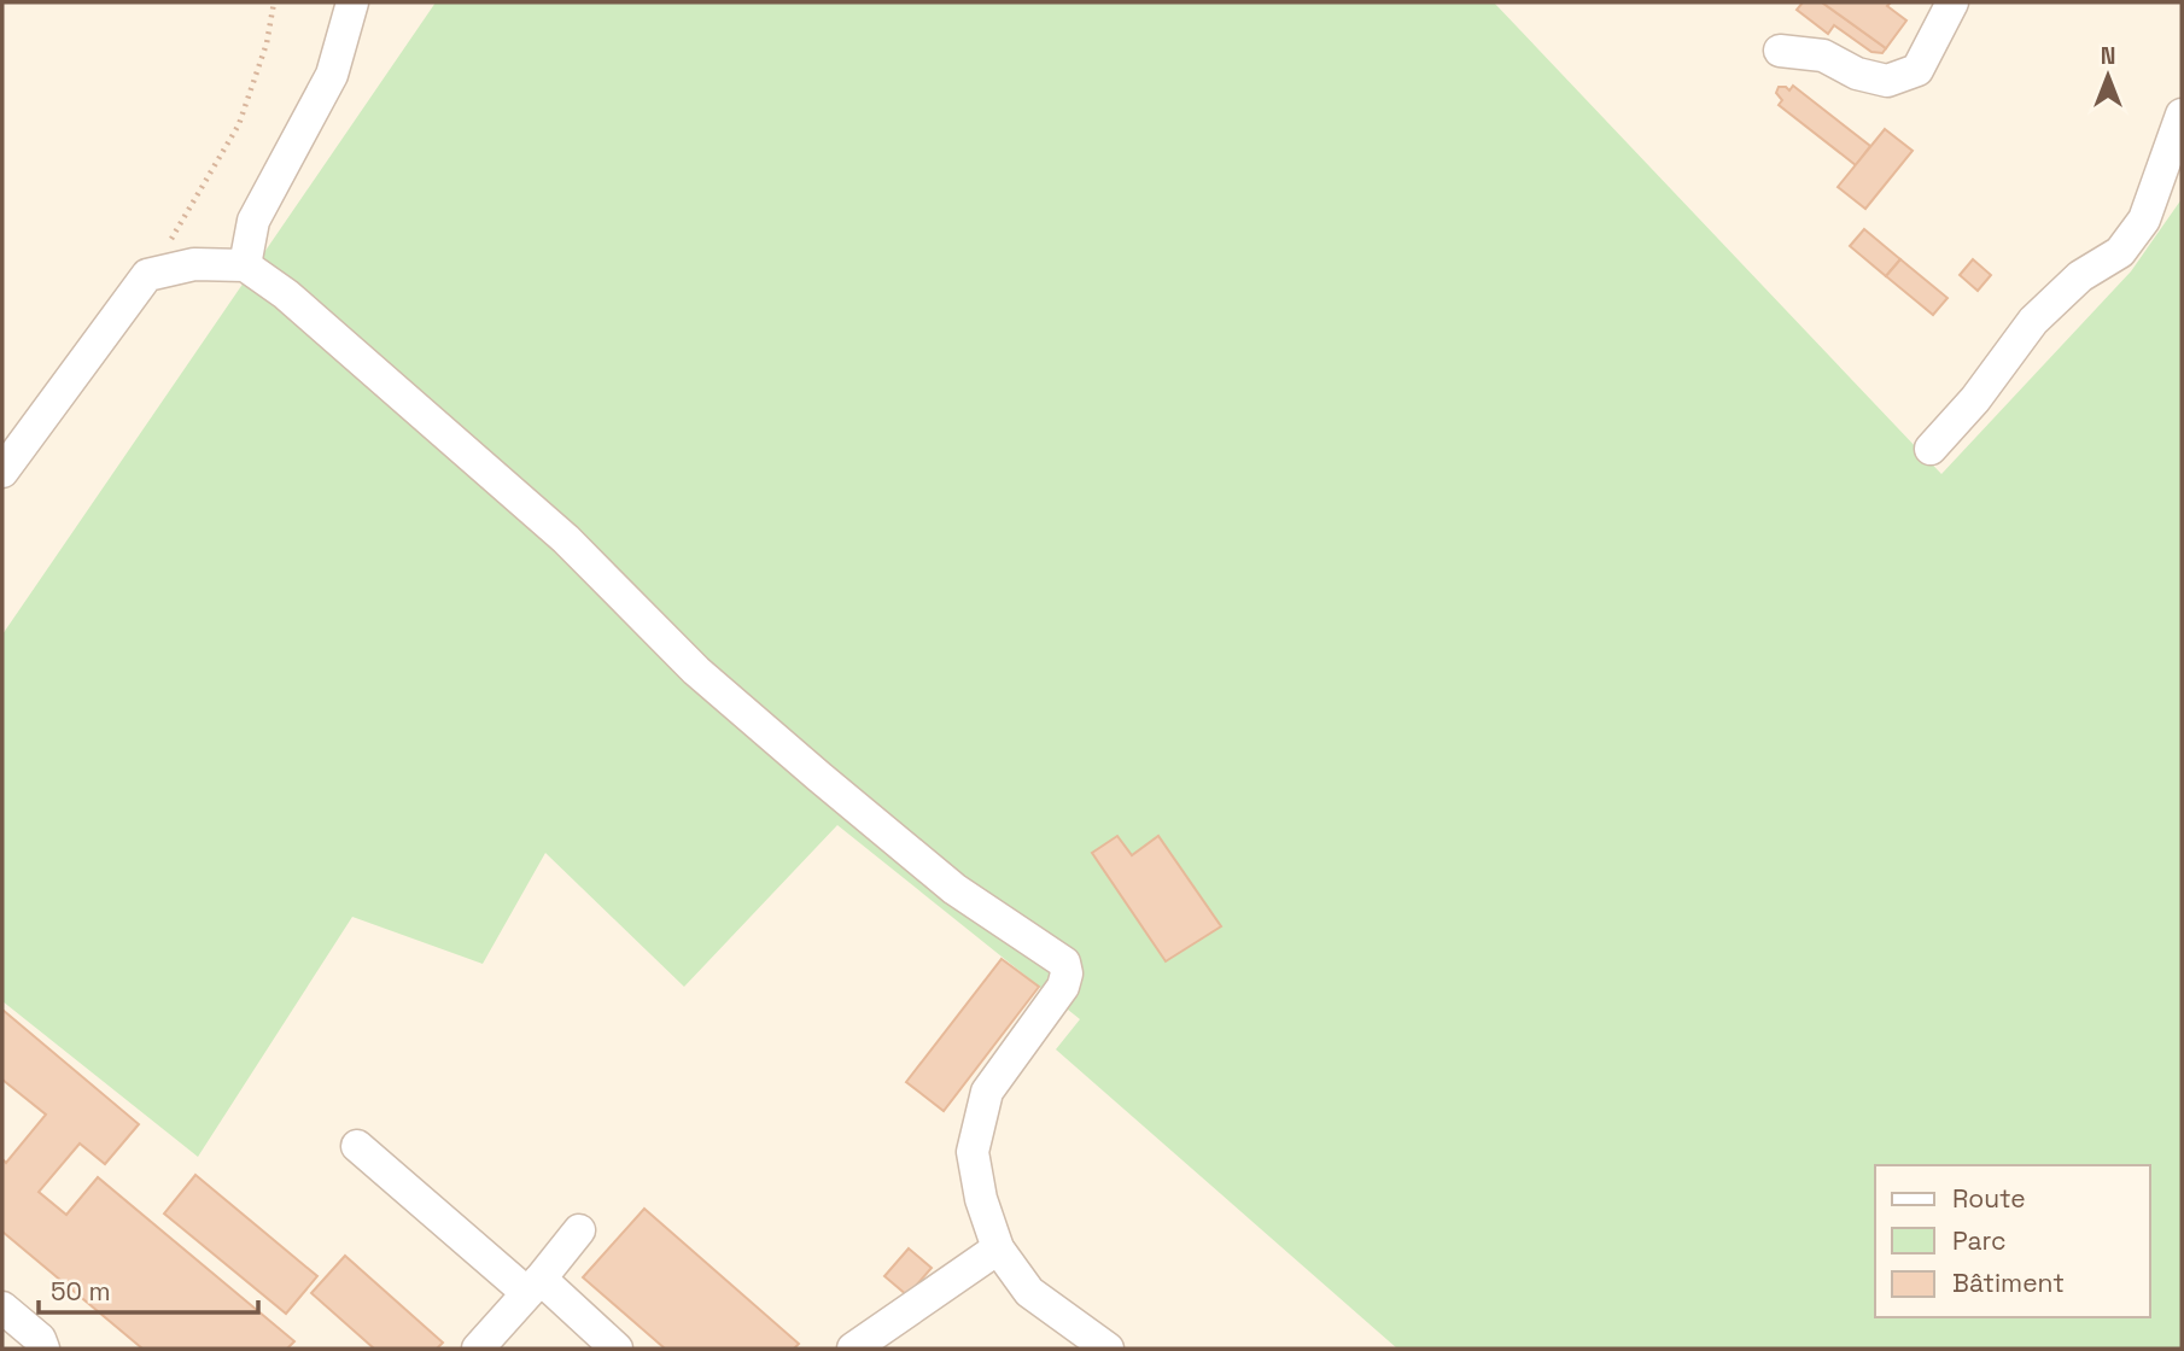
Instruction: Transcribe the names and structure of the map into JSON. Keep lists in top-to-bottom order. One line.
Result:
{"legend":["Route","Parc","Bâtiment"],"scale_bar":"50 m","north":"top"}
